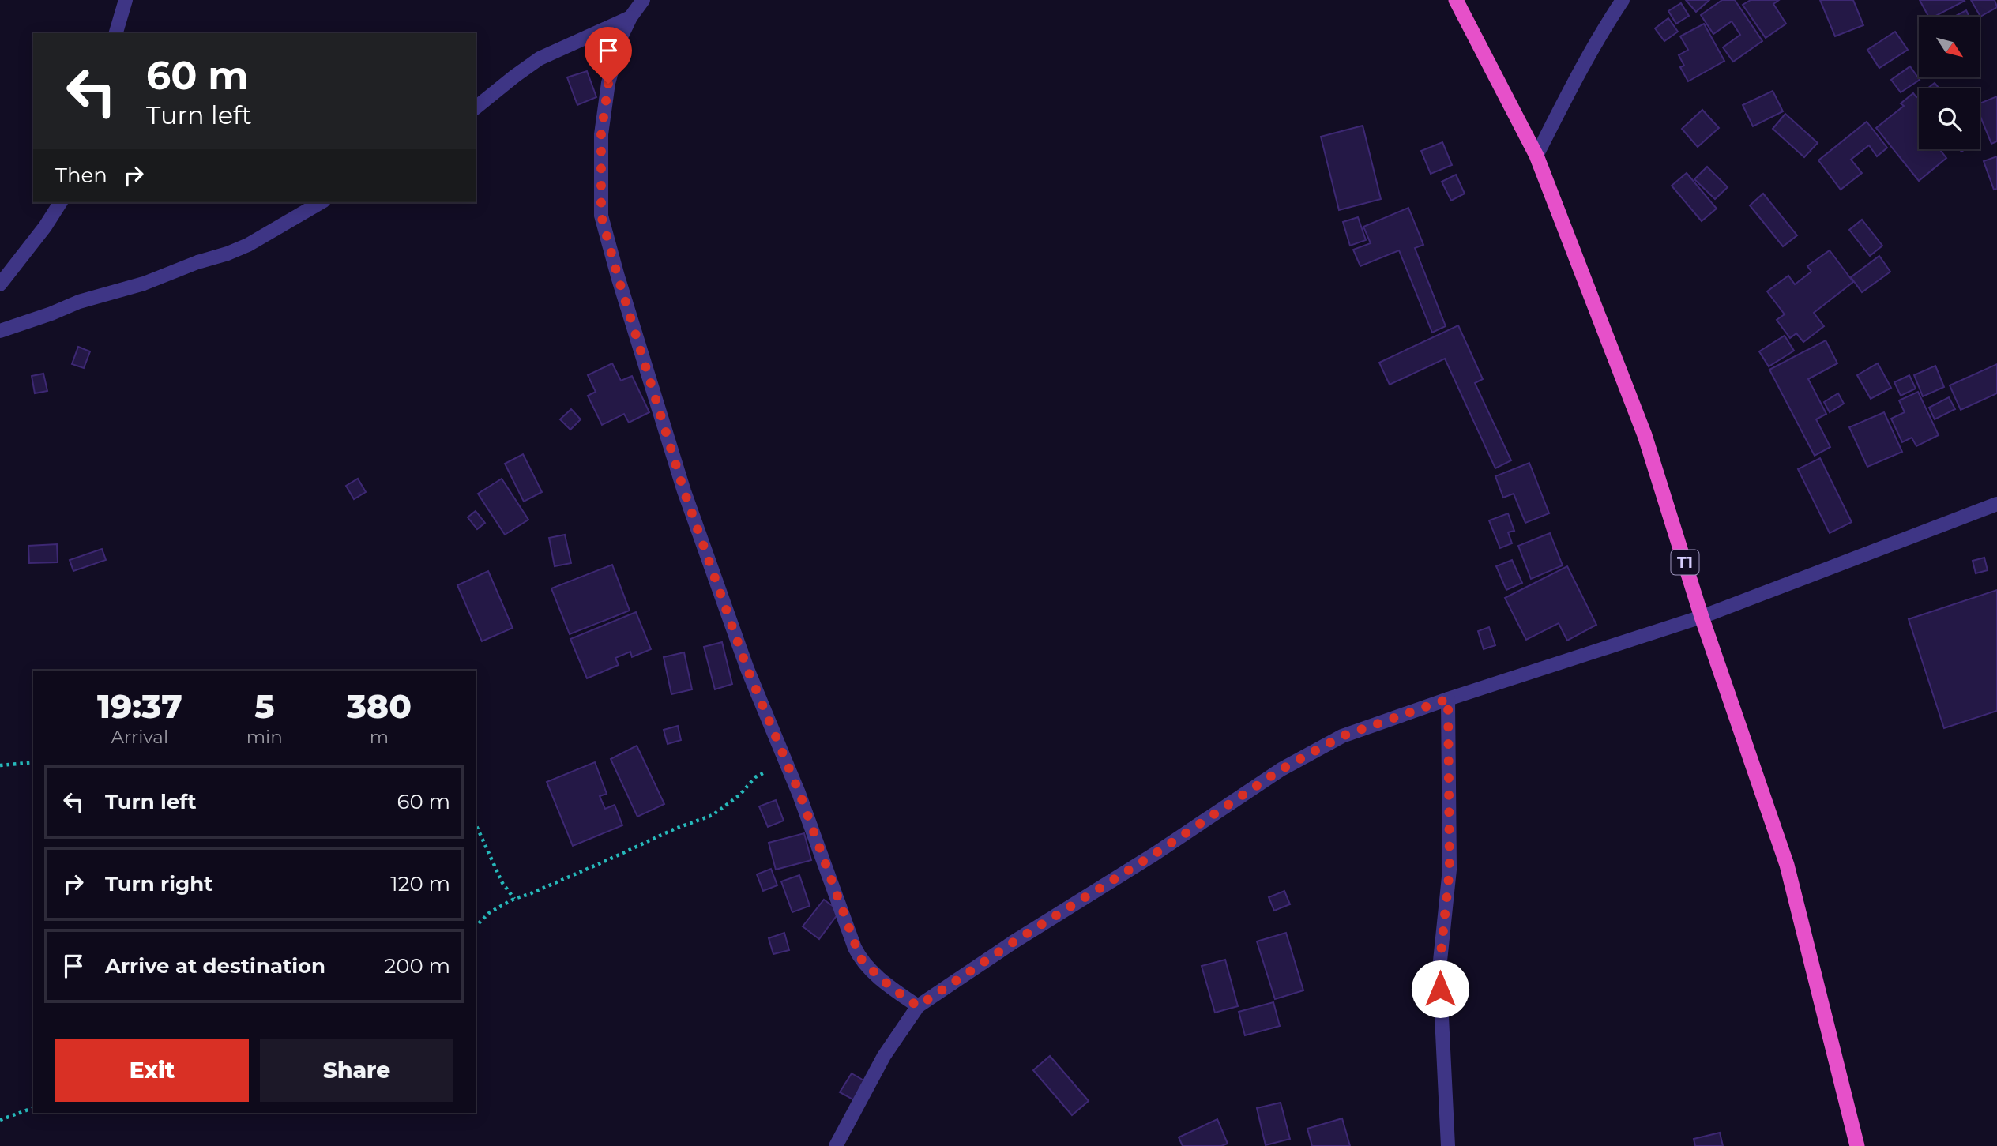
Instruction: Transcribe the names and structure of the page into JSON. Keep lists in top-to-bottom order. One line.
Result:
{"streets":{"highway":["T1"]},"north":"bottom right","page":{"turn":["60 m","Turn left"],"then":"Then","eta":["19:37","Arrival","5","min","380","m"],"list":[{"name":"Turn left","value":"60 m"},{"name":"Turn right","value":"120 m"},{"name":"Arrive at destination","value":"200 m"}],"buttons":["Exit","Share"]}}
